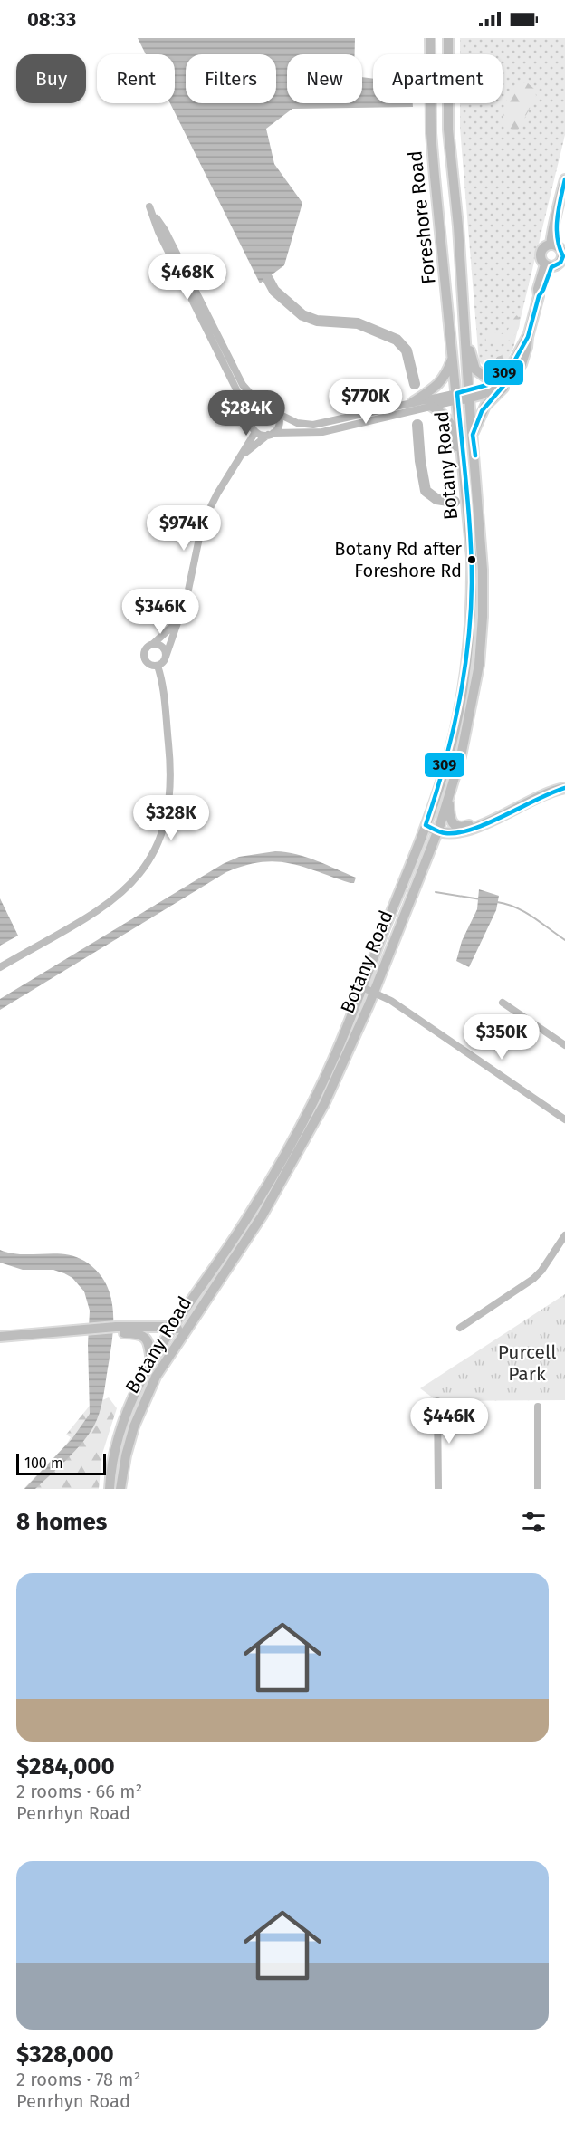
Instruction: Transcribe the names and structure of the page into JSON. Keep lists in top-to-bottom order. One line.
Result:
{"streets":{"main road":["Foreshore Road","Botany Road"]},"crossings":[["Foreshore Road","Botany Road"]],"parks":["Purcell Park"],"places":["Botany Rd after Foreshore Rd"],"lines":["transit line 309"],"scale_bar":"100 m","page":{"status":"08:33","chip":["Buy","Rent","Filters","New","Apartment"],"price":["$468K","$770K","$284K","$974K","$346K","$328K","$350K","$446K"],"scale":"100 m","heading":"8 homes","list":[{"name":"$284,000","note":"2 rooms · 66 m² · Penrhyn Road"},{"name":"$328,000","note":"2 rooms · 78 m² · Penrhyn Road"}]}}
